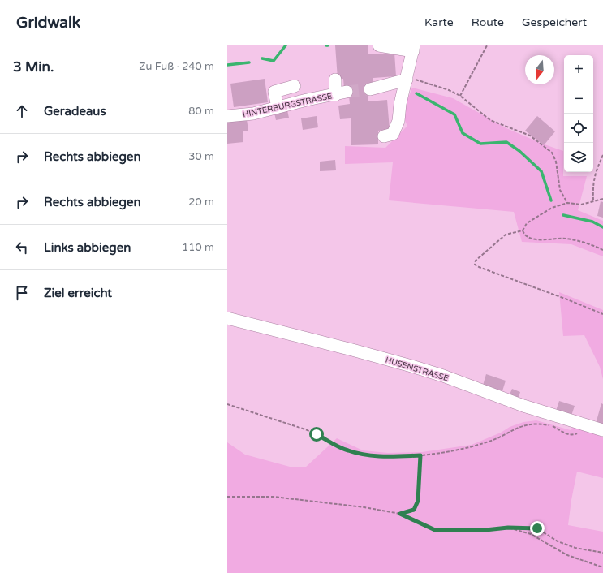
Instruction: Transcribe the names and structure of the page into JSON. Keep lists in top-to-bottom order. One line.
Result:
{"streets":{"street":["HINTERBURGSTRASSE","HUSENSTRASSE"]},"north":"bottom","page":{"header":"Gridwalk","nav":["Karte","Route","Gespeichert"],"heading":["3 Min.","Zu Fuß · 240 m"],"map_buttons":["+","−"],"list":[["Geradeaus","80 m"],["Rechts abbiegen","30 m"],["Rechts abbiegen","20 m"],["Links abbiegen","110 m"],"Ziel erreicht"]}}
